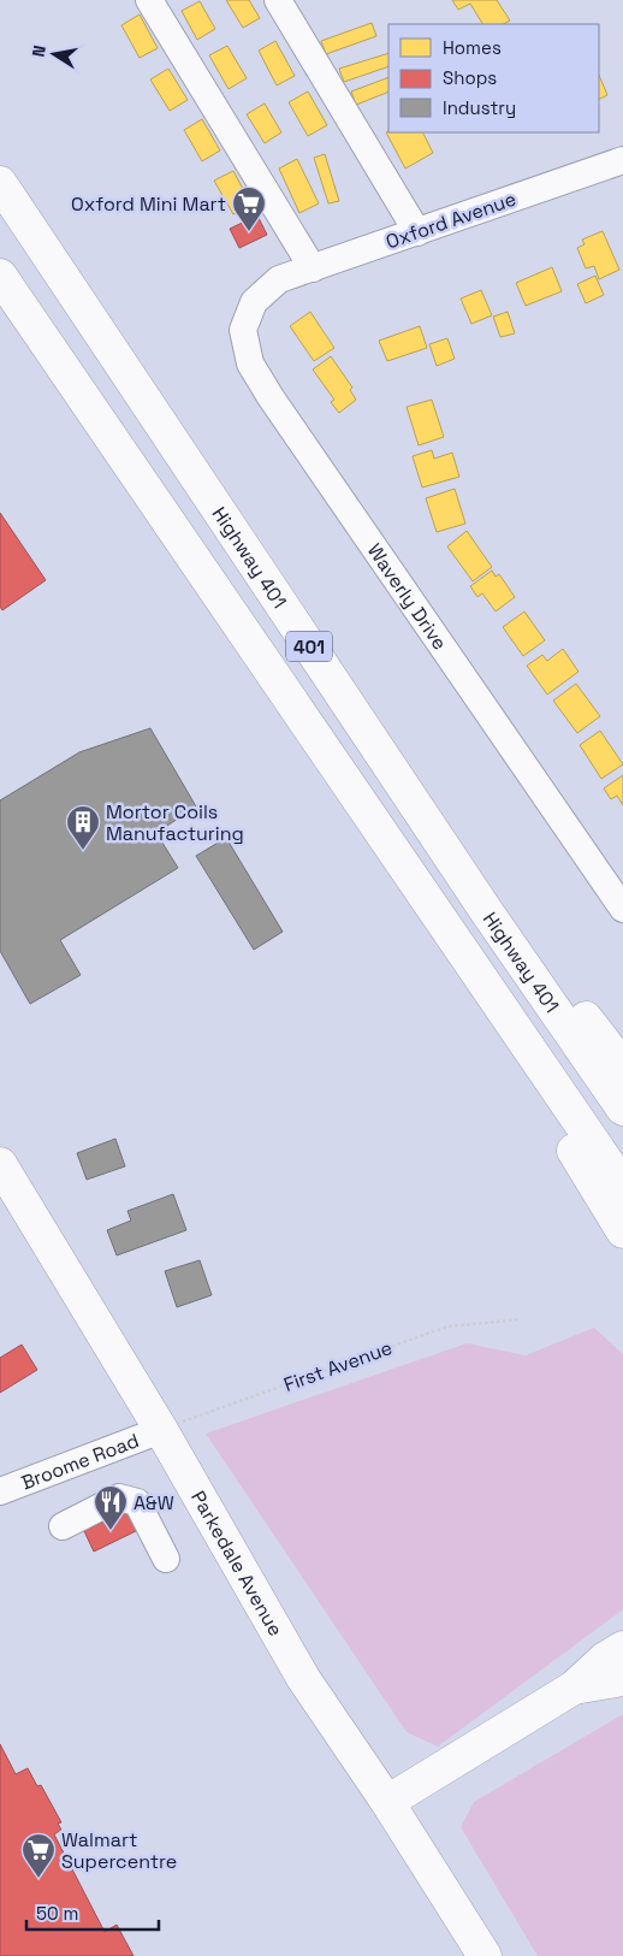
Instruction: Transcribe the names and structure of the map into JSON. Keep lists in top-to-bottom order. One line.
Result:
{"streets":{"main road":["Highway 401","401","Parkedale Avenue"],"street":["Oxford Avenue","Waverly Drive","Broome Road"],"path":["First Avenue"]},"crossings":[["Oxford Avenue","Waverly Drive"],["First Avenue","Broome Road"],["First Avenue","Parkedale Avenue"],["Broome Road","Parkedale Avenue"]],"places":{"supermarket":["Oxford Mini Mart","Walmart Supercentre"],"building":["Mortor Coils Manufacturing"],"restaurant":["A&W"]},"legend":["Homes","Shops","Industry"],"scale_bar":"50 m","north":"left"}
